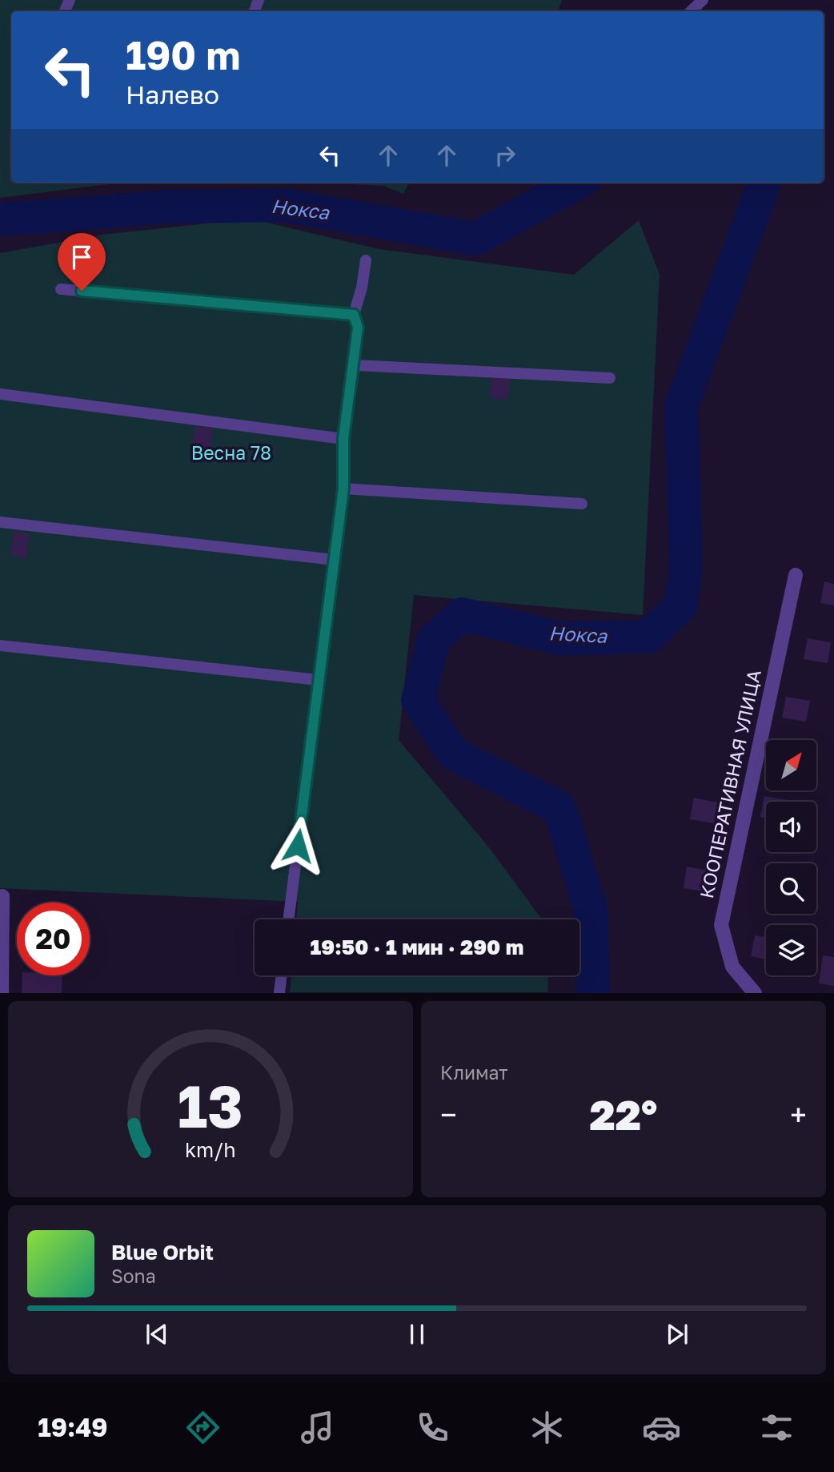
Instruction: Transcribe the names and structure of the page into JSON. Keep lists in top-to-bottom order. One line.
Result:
{"streets":{"street":["КООПЕРАТИВНАЯ УЛИЦА"]},"water":["Нокса"],"parks":["Весна 78"],"north":"top right","page":{"turn":["190 m","Налево"],"limit":"20","trip":"19:50 · 1 мин · 290 m","tile":"Климат","heat":["−","22°","+"],"song":["Blue Orbit","Sona"],"tabs":"19:49","gauge":["13","km/h"]}}
